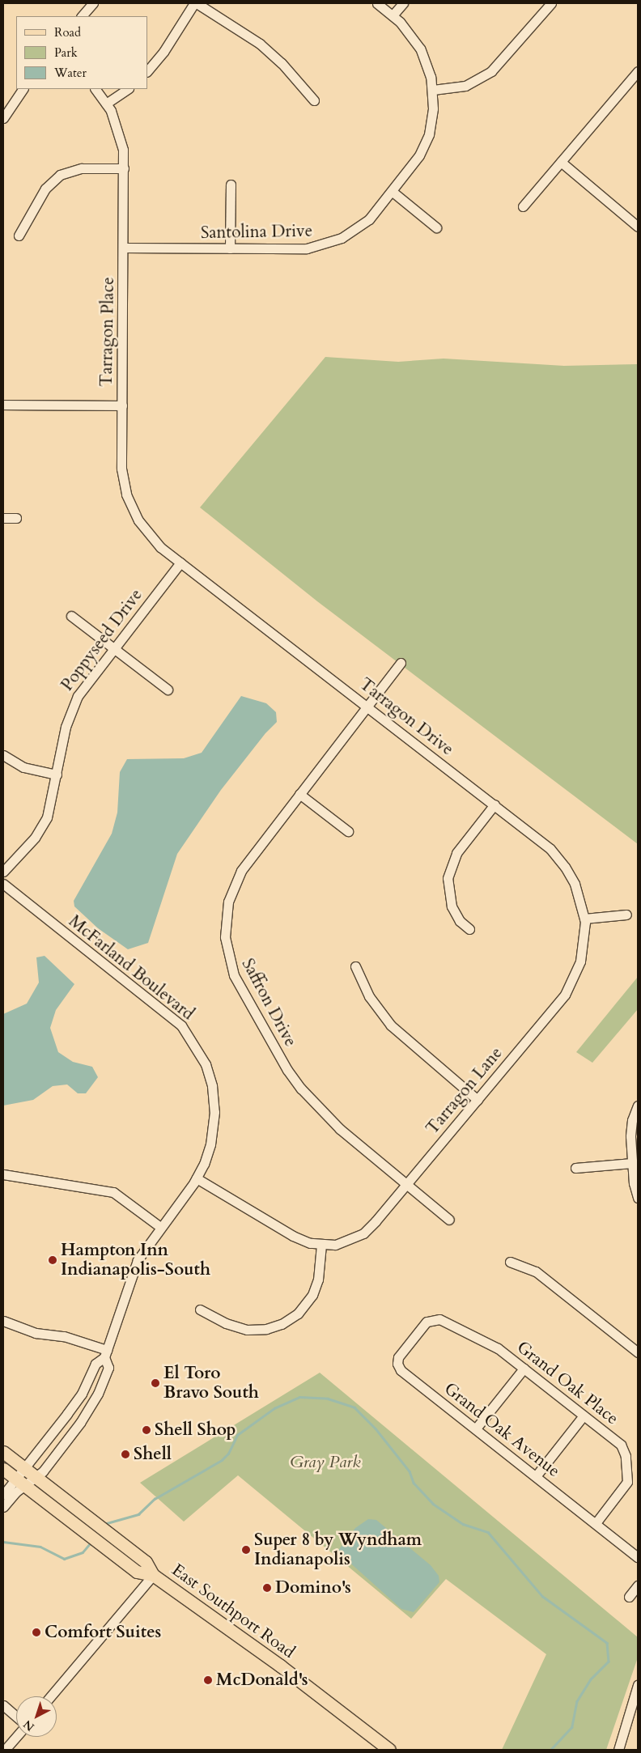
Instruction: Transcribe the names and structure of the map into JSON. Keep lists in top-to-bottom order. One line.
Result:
{"streets":{"main road":["East Southport Road"],"street":["Santolina Drive","Tarragon Place","Poppyseed Drive","Tarragon Drive","McFarland Boulevard","Saffron Drive","Tarragon Lane","Grand Oak Place","Grand Oak Avenue"]},"crossings":[["Santolina Drive","Tarragon Place"],["Tarragon Place","Poppyseed Drive"],["Tarragon Place","Tarragon Drive"],["Poppyseed Drive","Tarragon Drive"],["Tarragon Drive","Saffron Drive"],["Tarragon Drive","Tarragon Lane"],["McFarland Boulevard","East Southport Road"],["Saffron Drive","Tarragon Lane"],["Grand Oak Place","Grand Oak Avenue"]],"parks":["Gray Park"],"places":["Hampton Inn Indianapolis-South","El Toro Bravo South","Shell Shop","Shell","Super 8 by Wyndham Indianapolis","Domino's","Comfort Suites","McDonald's"],"legend":["Road","Park","Water"],"north":"bottom left"}
